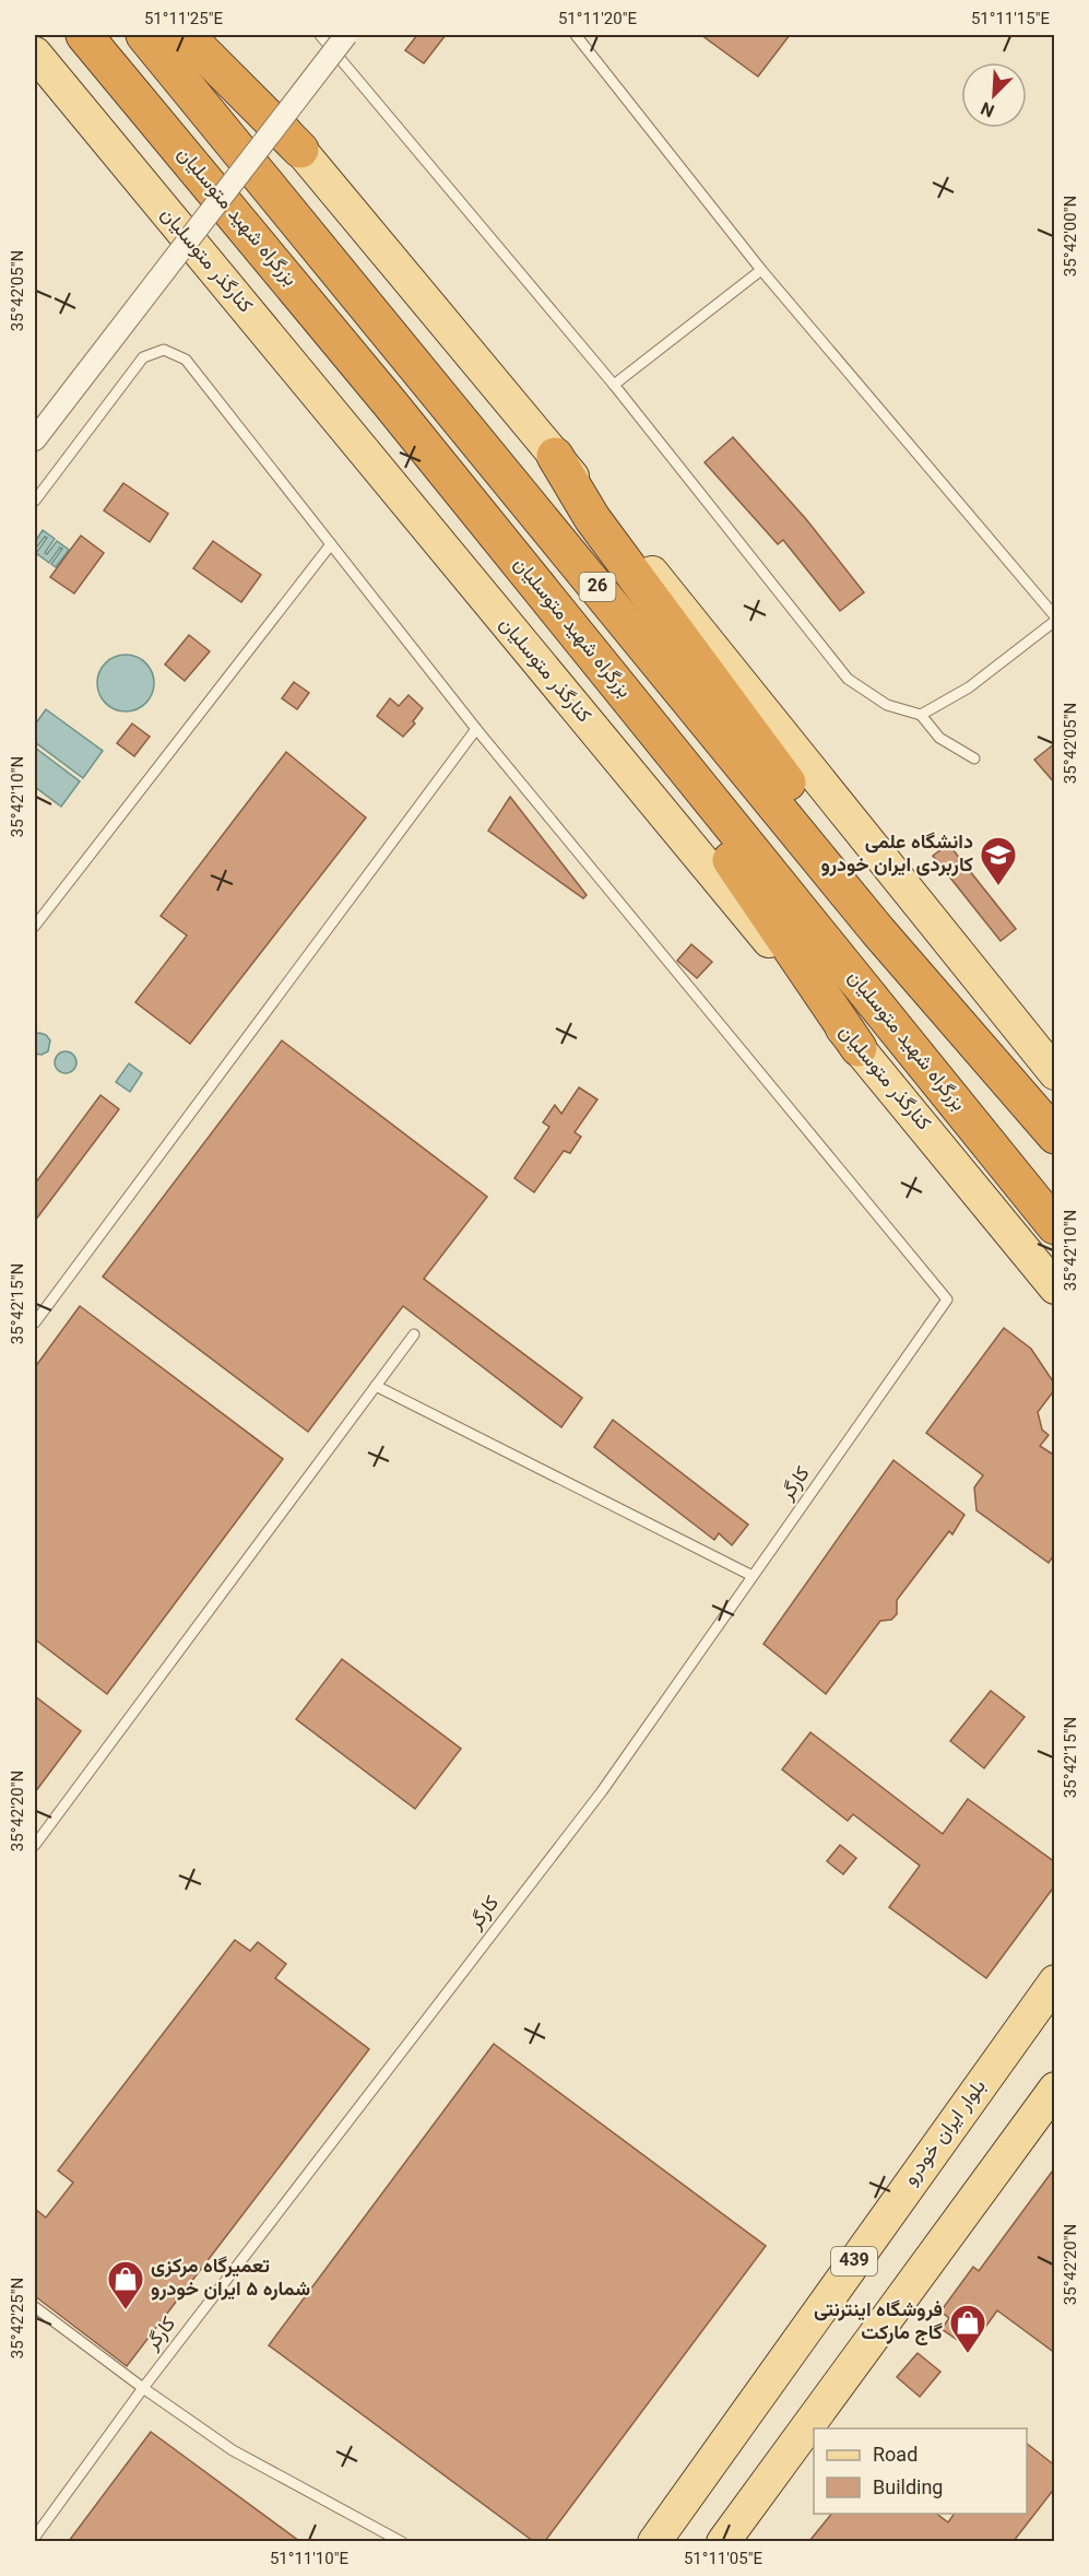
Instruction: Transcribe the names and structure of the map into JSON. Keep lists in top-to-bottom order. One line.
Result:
{"streets":{"highway":["بزرگراه شهید متوسلیان","26"],"main road":["کنارگذر متوسلیان","بلوار ایران خودرو","439"],"lane":["کارگر"]},"places":{"school or university":["دانشگاه علمی کاربردی ایران خودرو"],"shop":["تعمیرگاه مرکزی شماره ۵ ایران خودرو","فروشگاه اینترنتی گاج مارکت"]},"legend":["Road","Building"],"north":"bottom left","coordinates":["51°11'25\"E","51°11'20\"E","51°11'15\"E","35°42'00\"N","35°42'05\"N","35°42'10\"N","35°42'15\"N","35°42'20\"N","35°42'25\"N","51°11'10\"E","51°11'05\"E"]}
